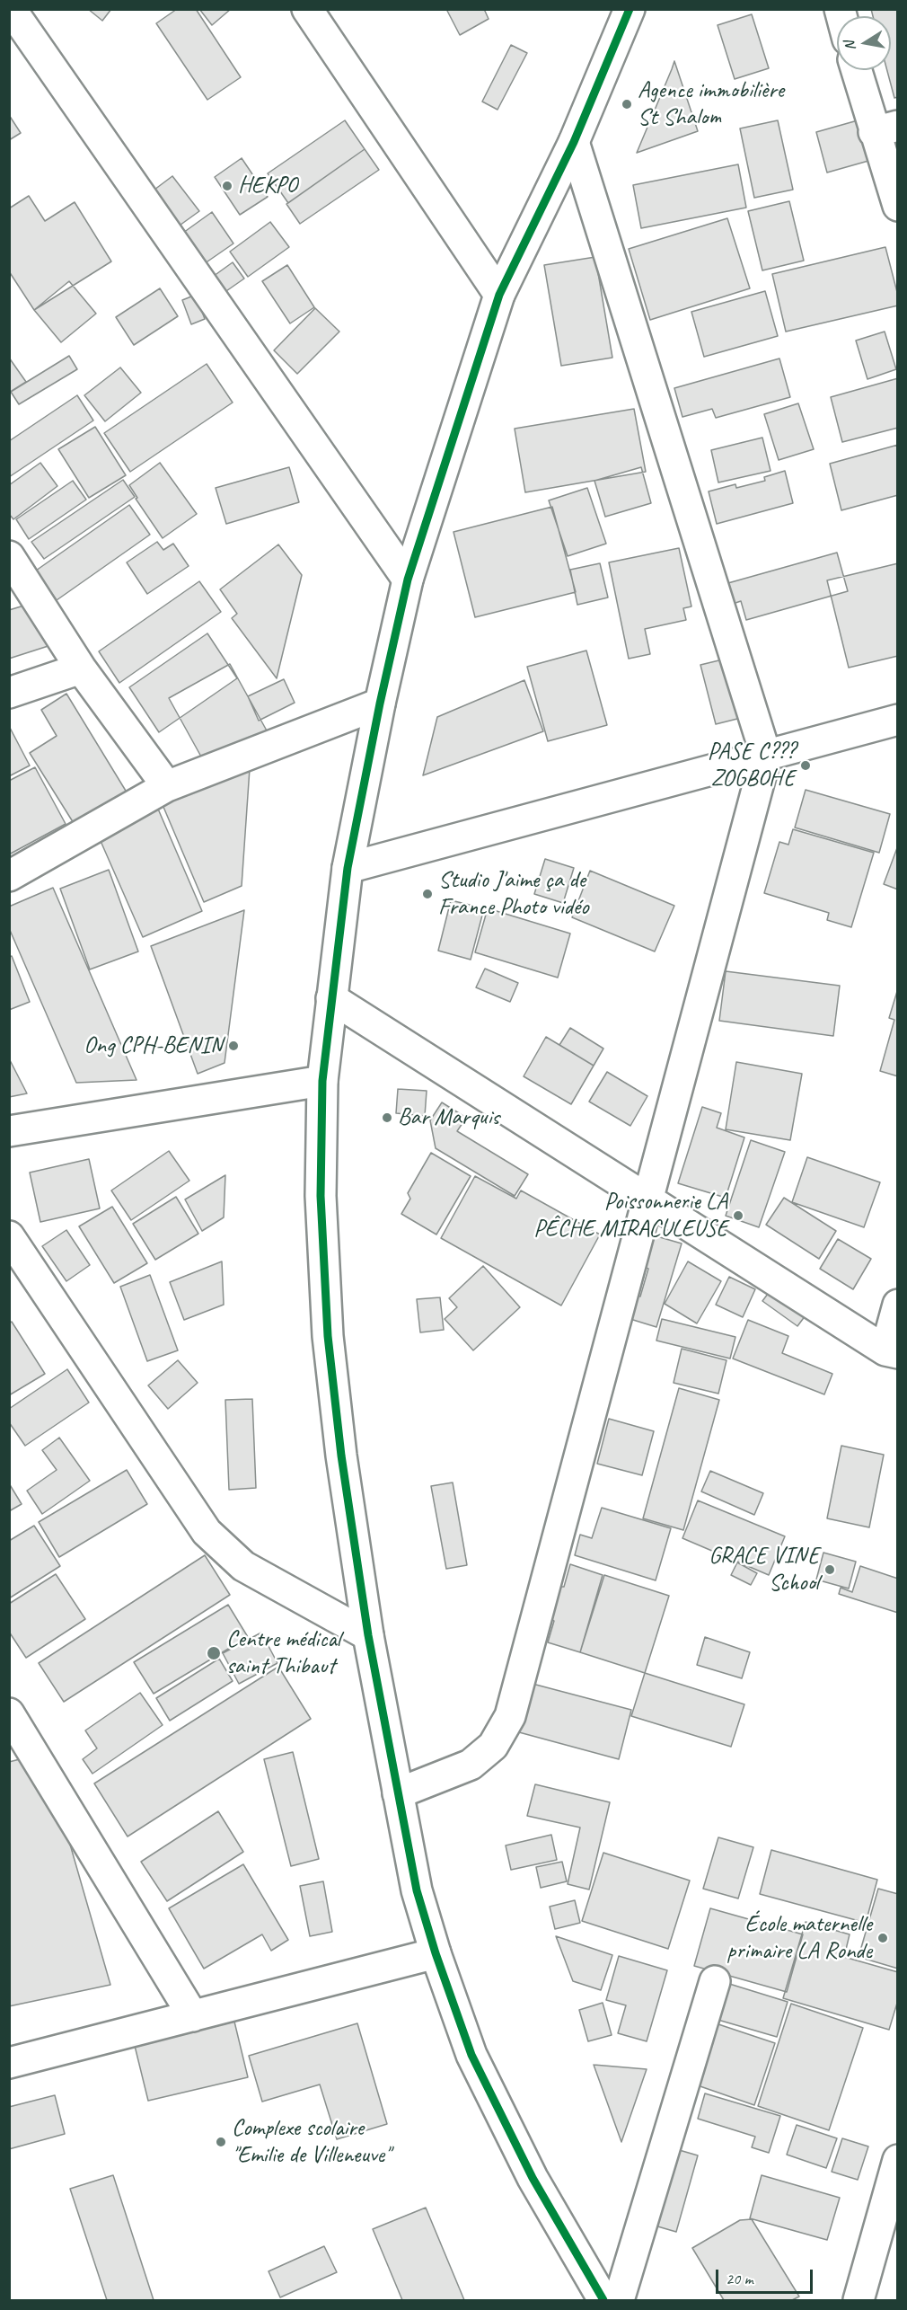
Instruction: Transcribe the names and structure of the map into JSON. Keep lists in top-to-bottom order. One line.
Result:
{"places":["Agence immobilière St Shalom","HEKPO","PASE C??? ZOGBOHE","Studio J'aime ça de France Photo vidéo","Ong CPH-BENIN","Bar Marquis","Poissonnerie LA PÊCHE MIRACULEUSE","GRACE VINE School","Centre médical saint Thibaut","École maternelle primaire LA Ronde","Complexe scolaire \"Emilie de Villeneuve\""],"scale_bar":"20 m","north":"left"}
